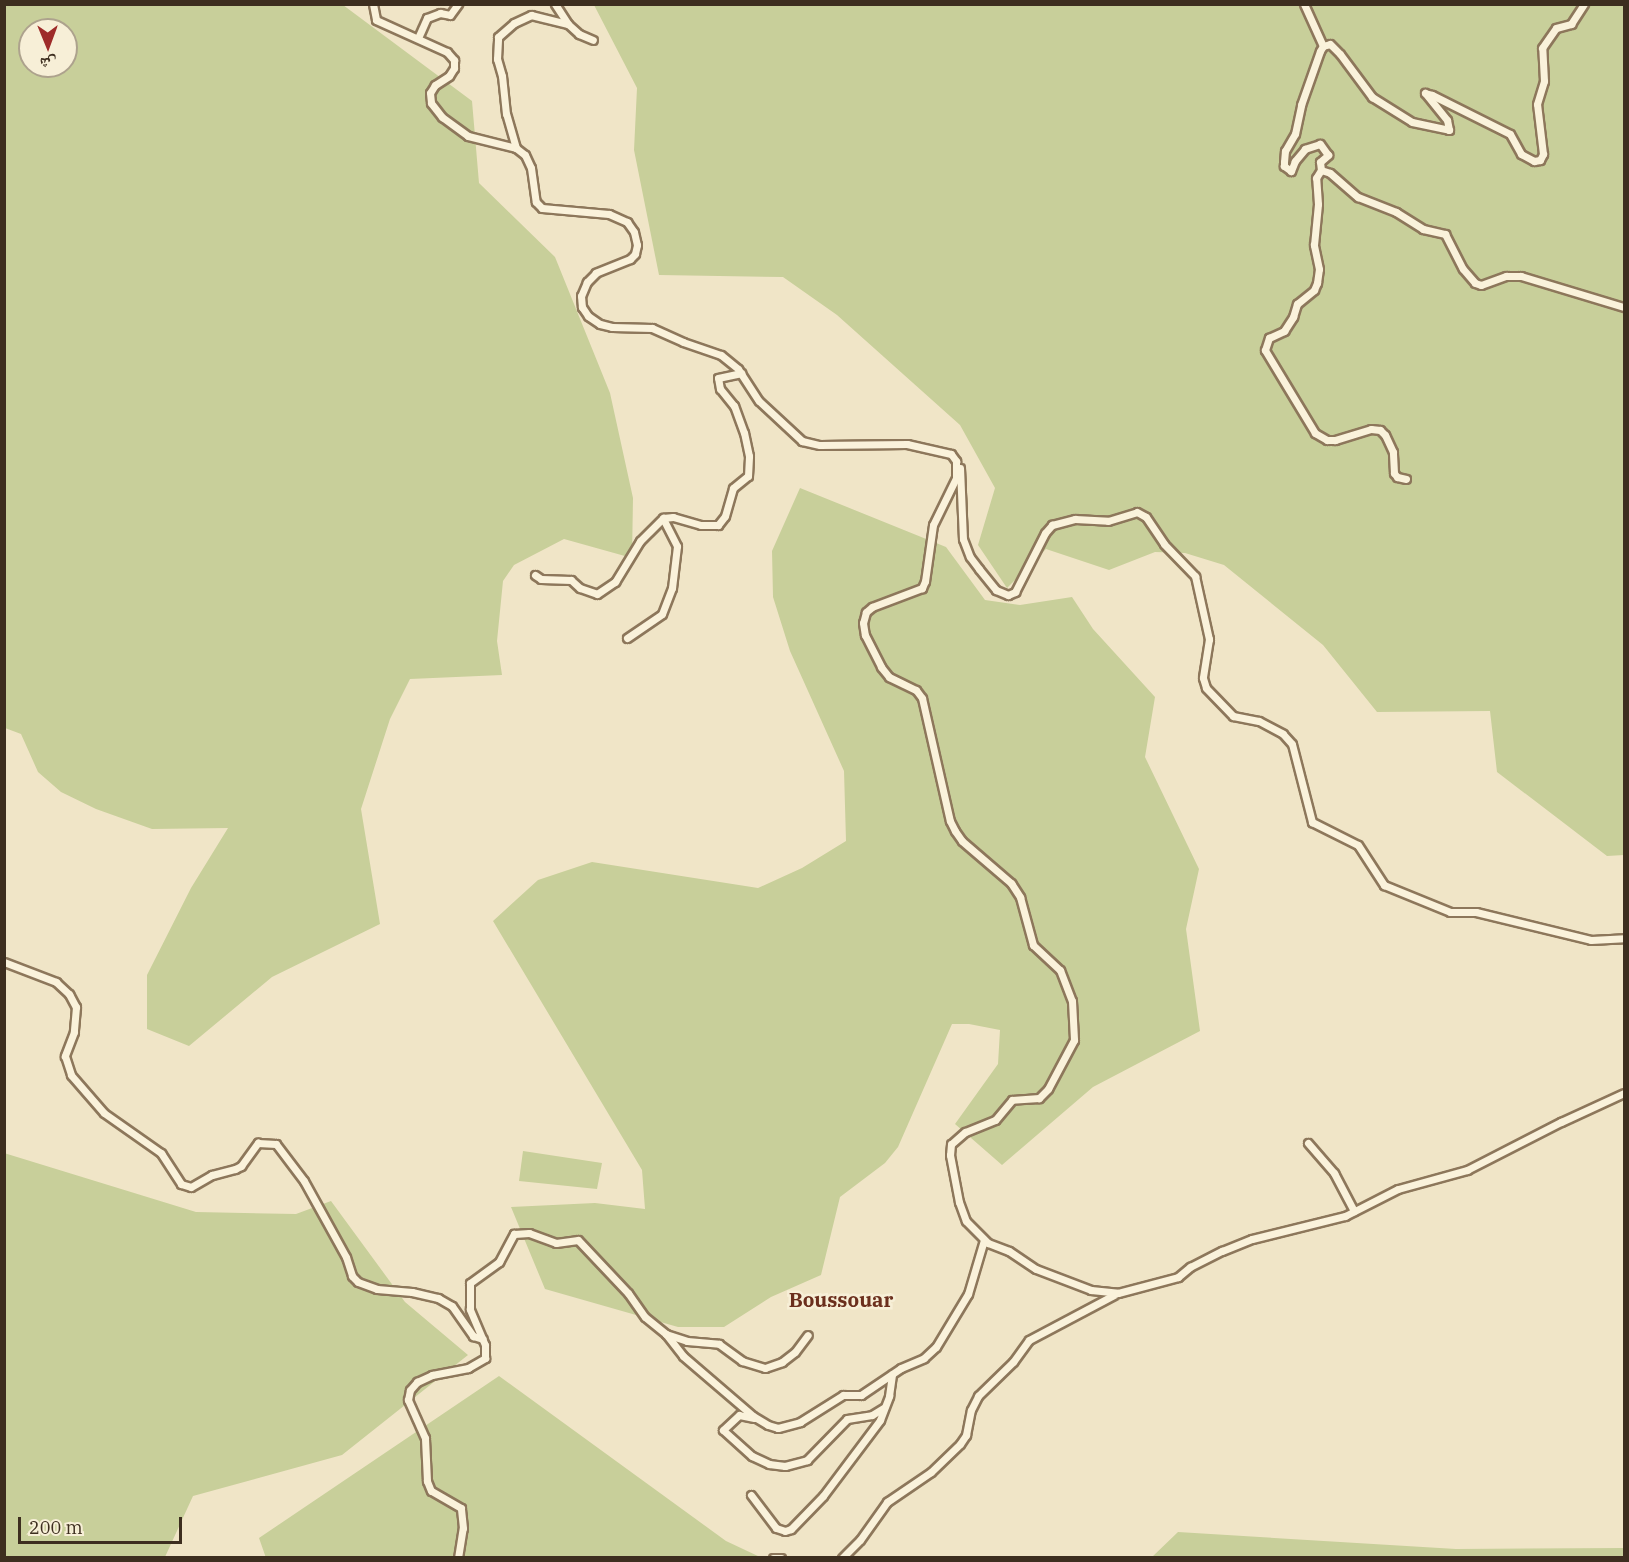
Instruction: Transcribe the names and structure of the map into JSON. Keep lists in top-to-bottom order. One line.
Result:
{"districts":["Boussouar"],"scale_bar":"200 m","north":"bottom"}
